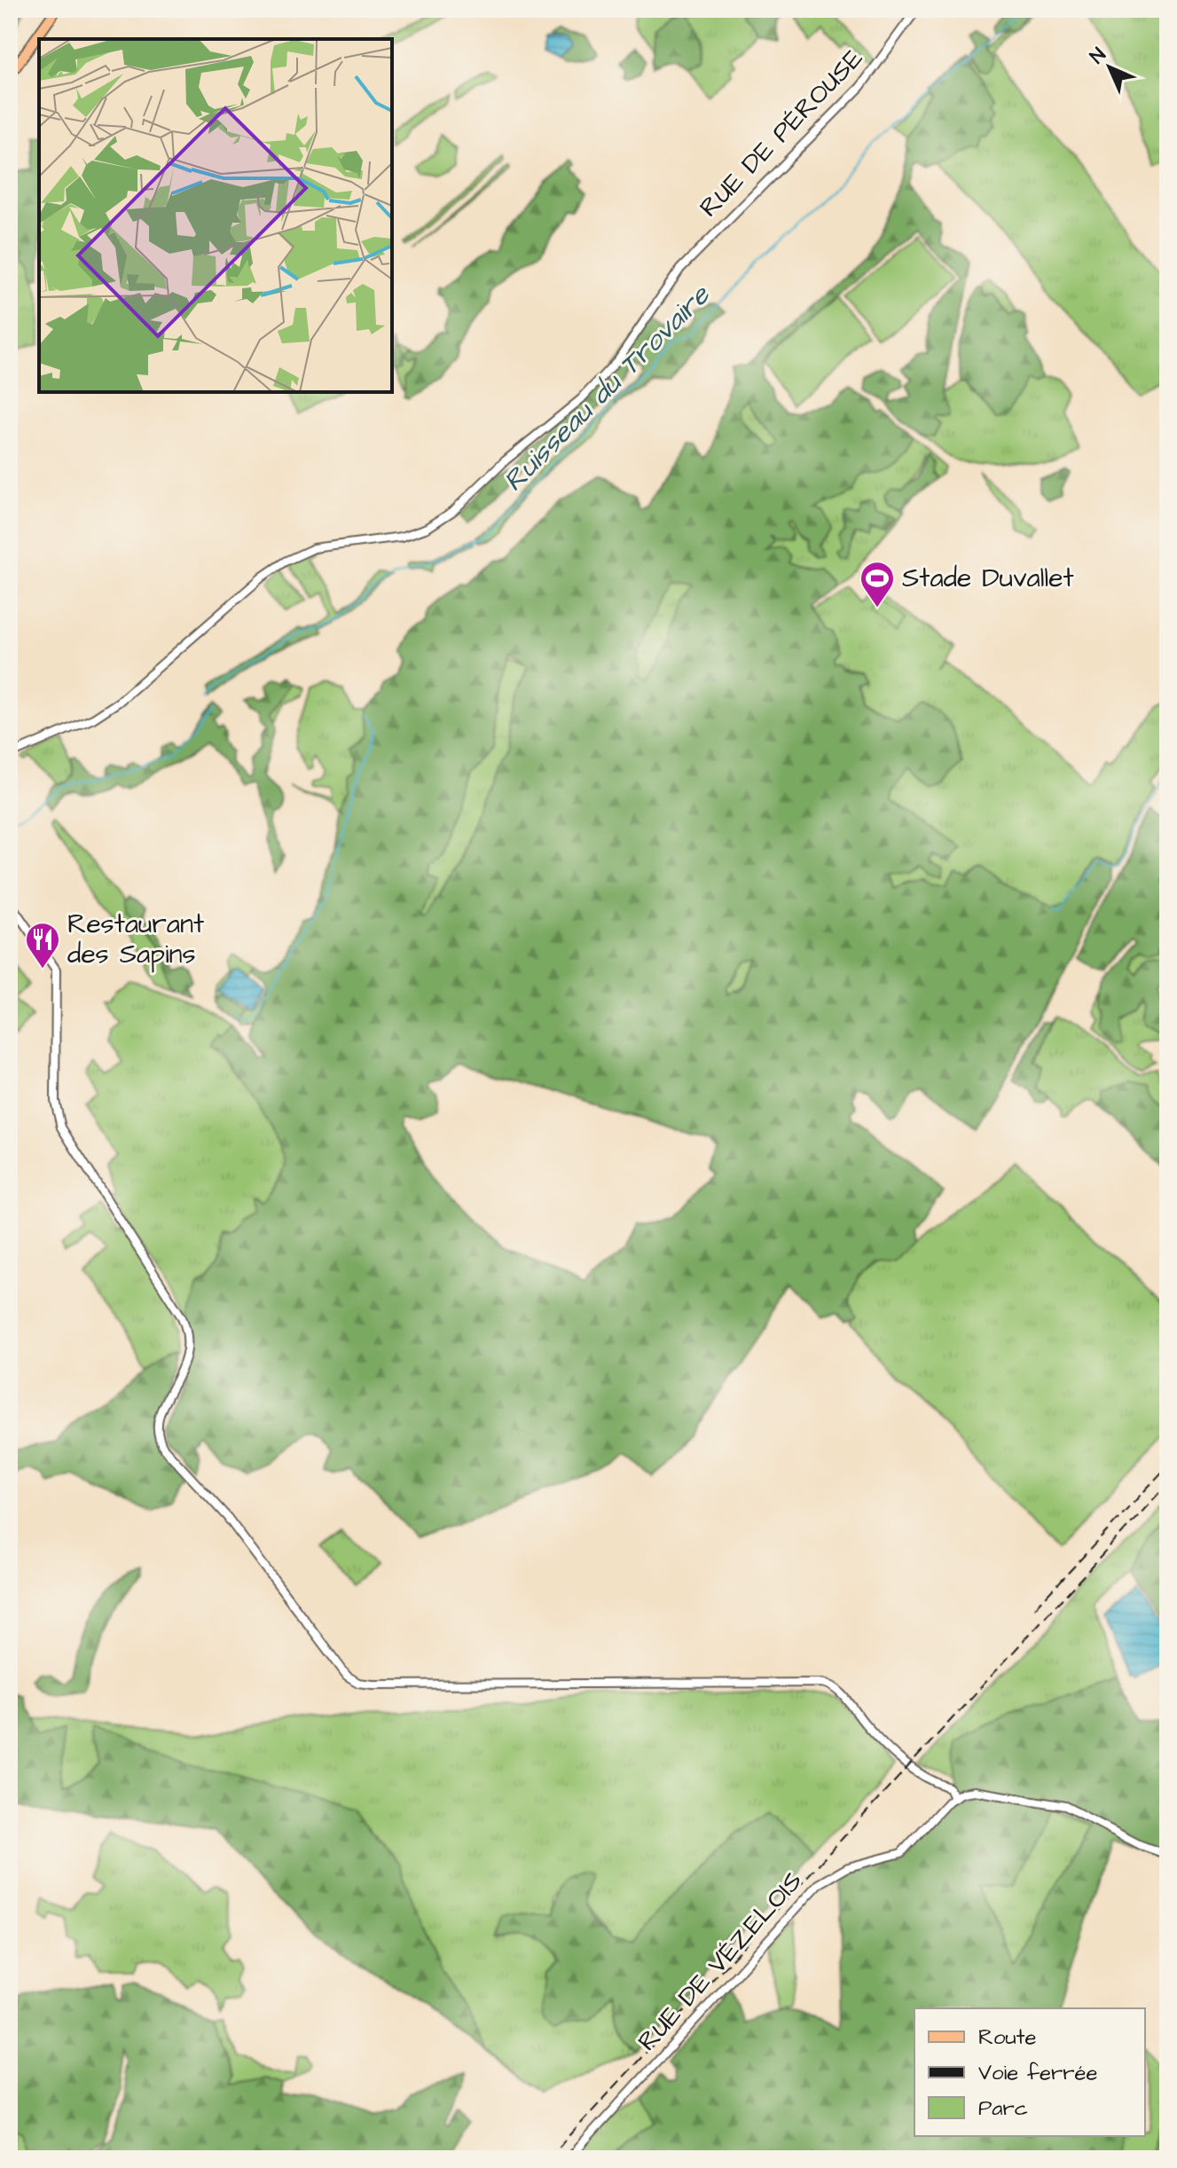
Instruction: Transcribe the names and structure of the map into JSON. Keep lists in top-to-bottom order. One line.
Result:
{"streets":{"street":["RUE DE PÉROUSE","RUE DE VÉZELOIS"]},"water":["Ruisseau du Trovaire"],"places":{"sports":["Stade Duvallet"],"restaurant":["Restaurant des Sapins"]},"legend":["Route","Voie ferrée","Parc"],"north":"top left"}
